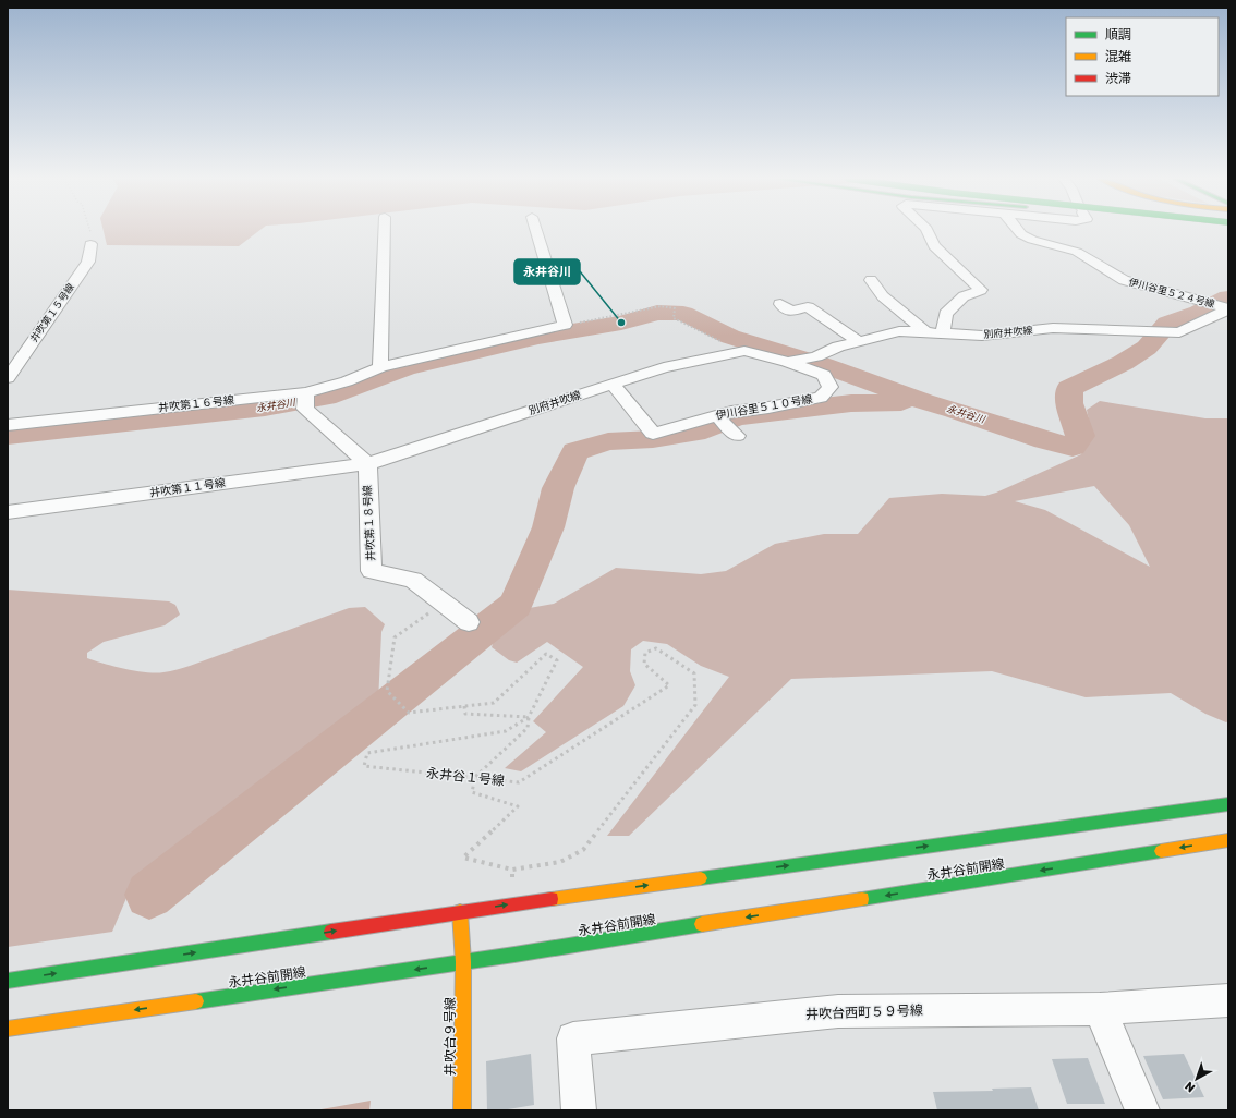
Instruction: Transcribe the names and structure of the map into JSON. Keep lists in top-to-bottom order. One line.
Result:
{"streets":{"main road":["永井谷前開線","井吹台９号線"],"street":["伊川谷里５２４号線","井吹第１５号線","別府井吹線","井吹第１６号線","伊川谷里５１０号線","井吹第１１号線","井吹第１８号線","井吹台西町５９号線"],"path":["永井谷１号線"]},"crossings":[["伊川谷里５２４号線","別府井吹線"],["別府井吹線","伊川谷里５１０号線"],["別府井吹線","井吹第１１号線"],["別府井吹線","井吹第１８号線"],["井吹第１１号線","井吹第１８号線"],["永井谷前開線","井吹台９号線"]],"water":["永井谷川"],"places":["永井谷川"],"legend":["順調","混雑","渋滞"],"north":"bottom left"}
